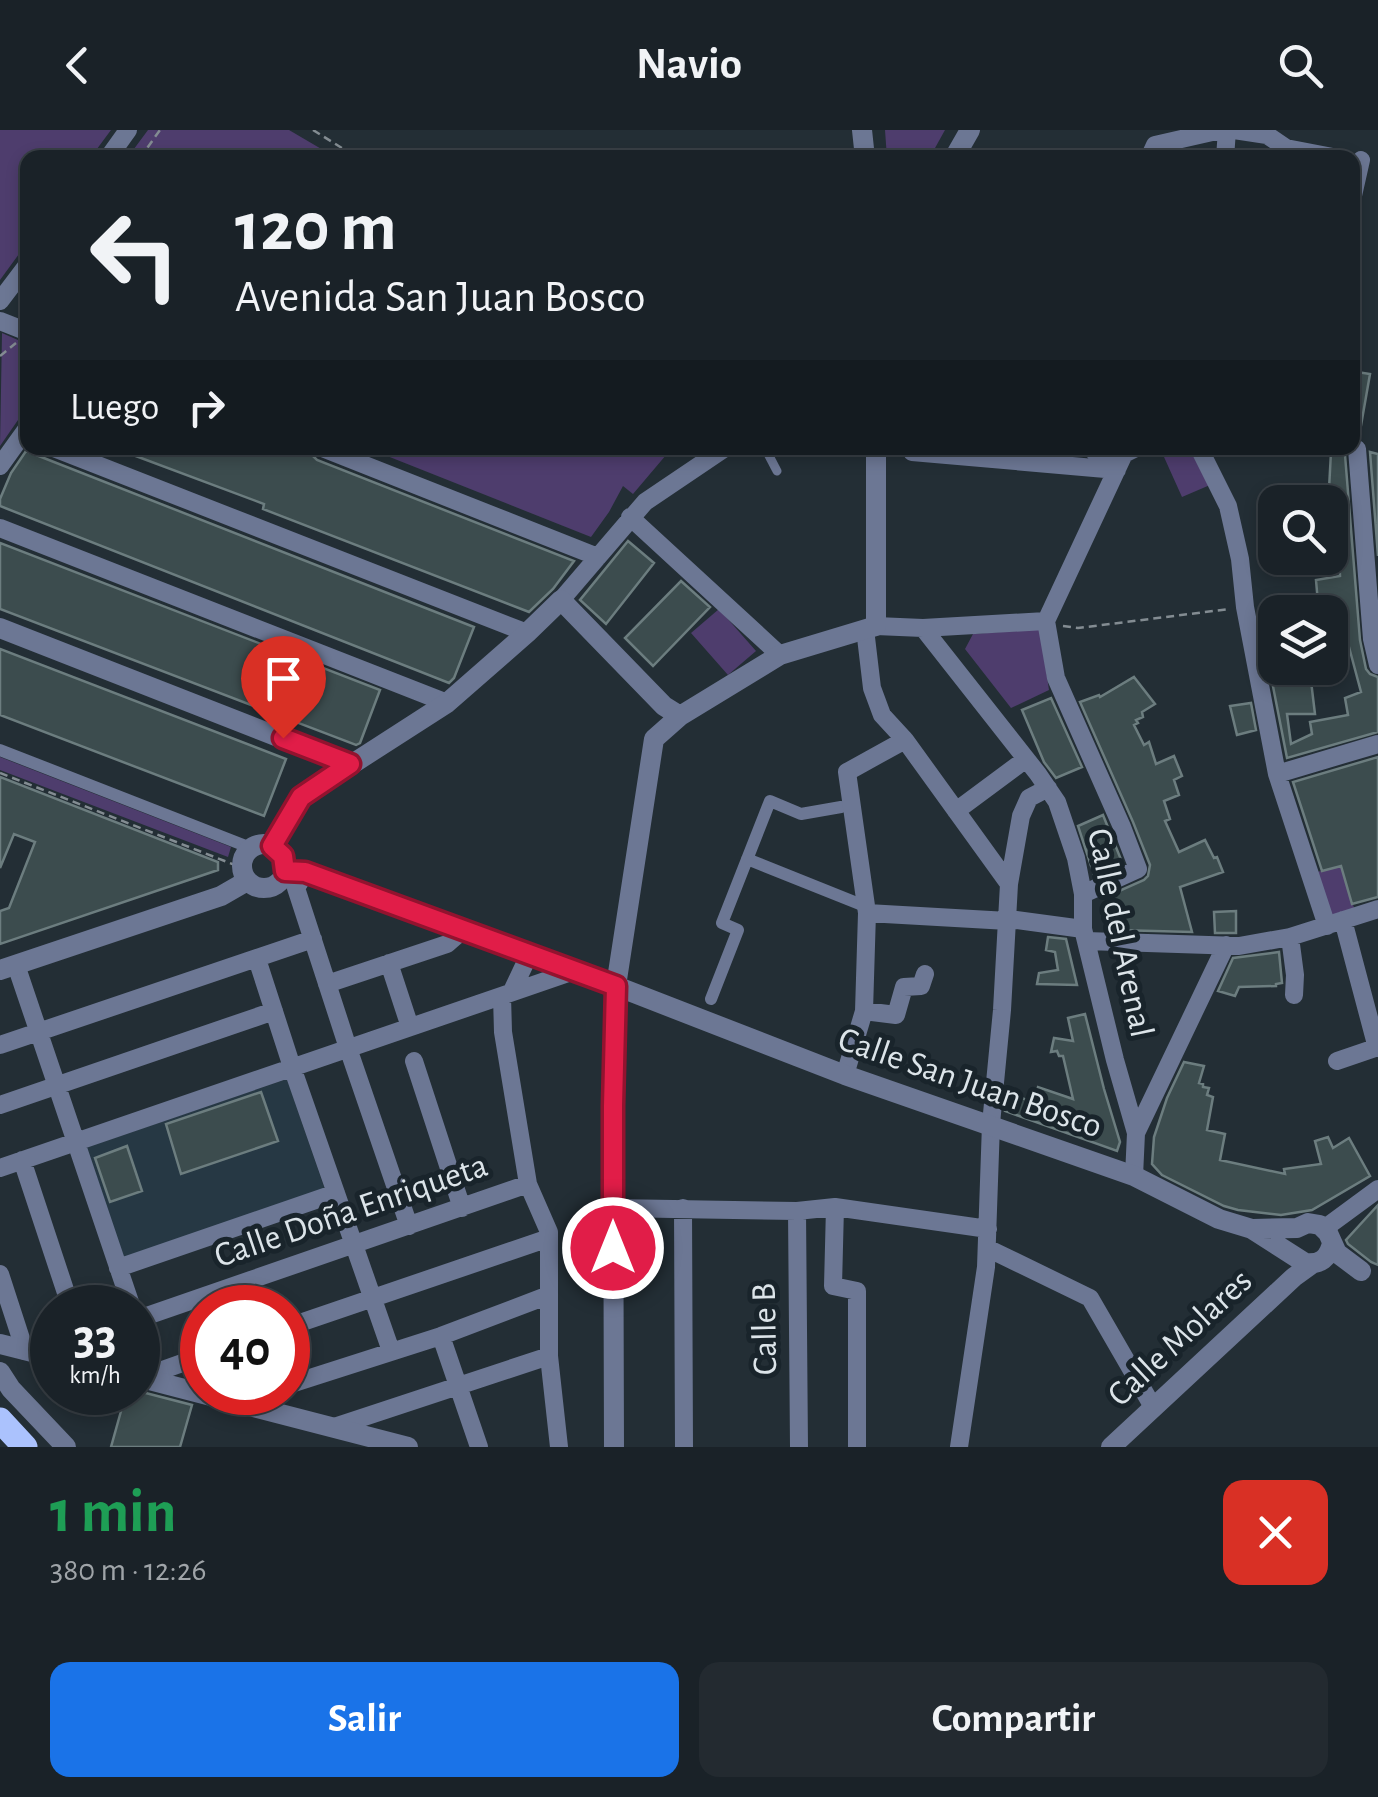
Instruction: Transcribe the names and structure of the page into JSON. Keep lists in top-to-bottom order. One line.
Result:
{"streets":{"street":["Calle del Arenal","Calle San Juan Bosco","Calle Doña Enriqueta","Calle B","Calle Molares"]},"crossings":[["Calle del Arenal","Calle San Juan Bosco"],["Calle San Juan Bosco","Calle Molares"]],"page":{"header":"Navio","turn":["120 m","Avenida San Juan Bosco"],"then":"Luego","speed":"33 km/h","limit":"40","heading":["1 min","380 m · 12:26"],"buttons":["Salir","Compartir"]}}
